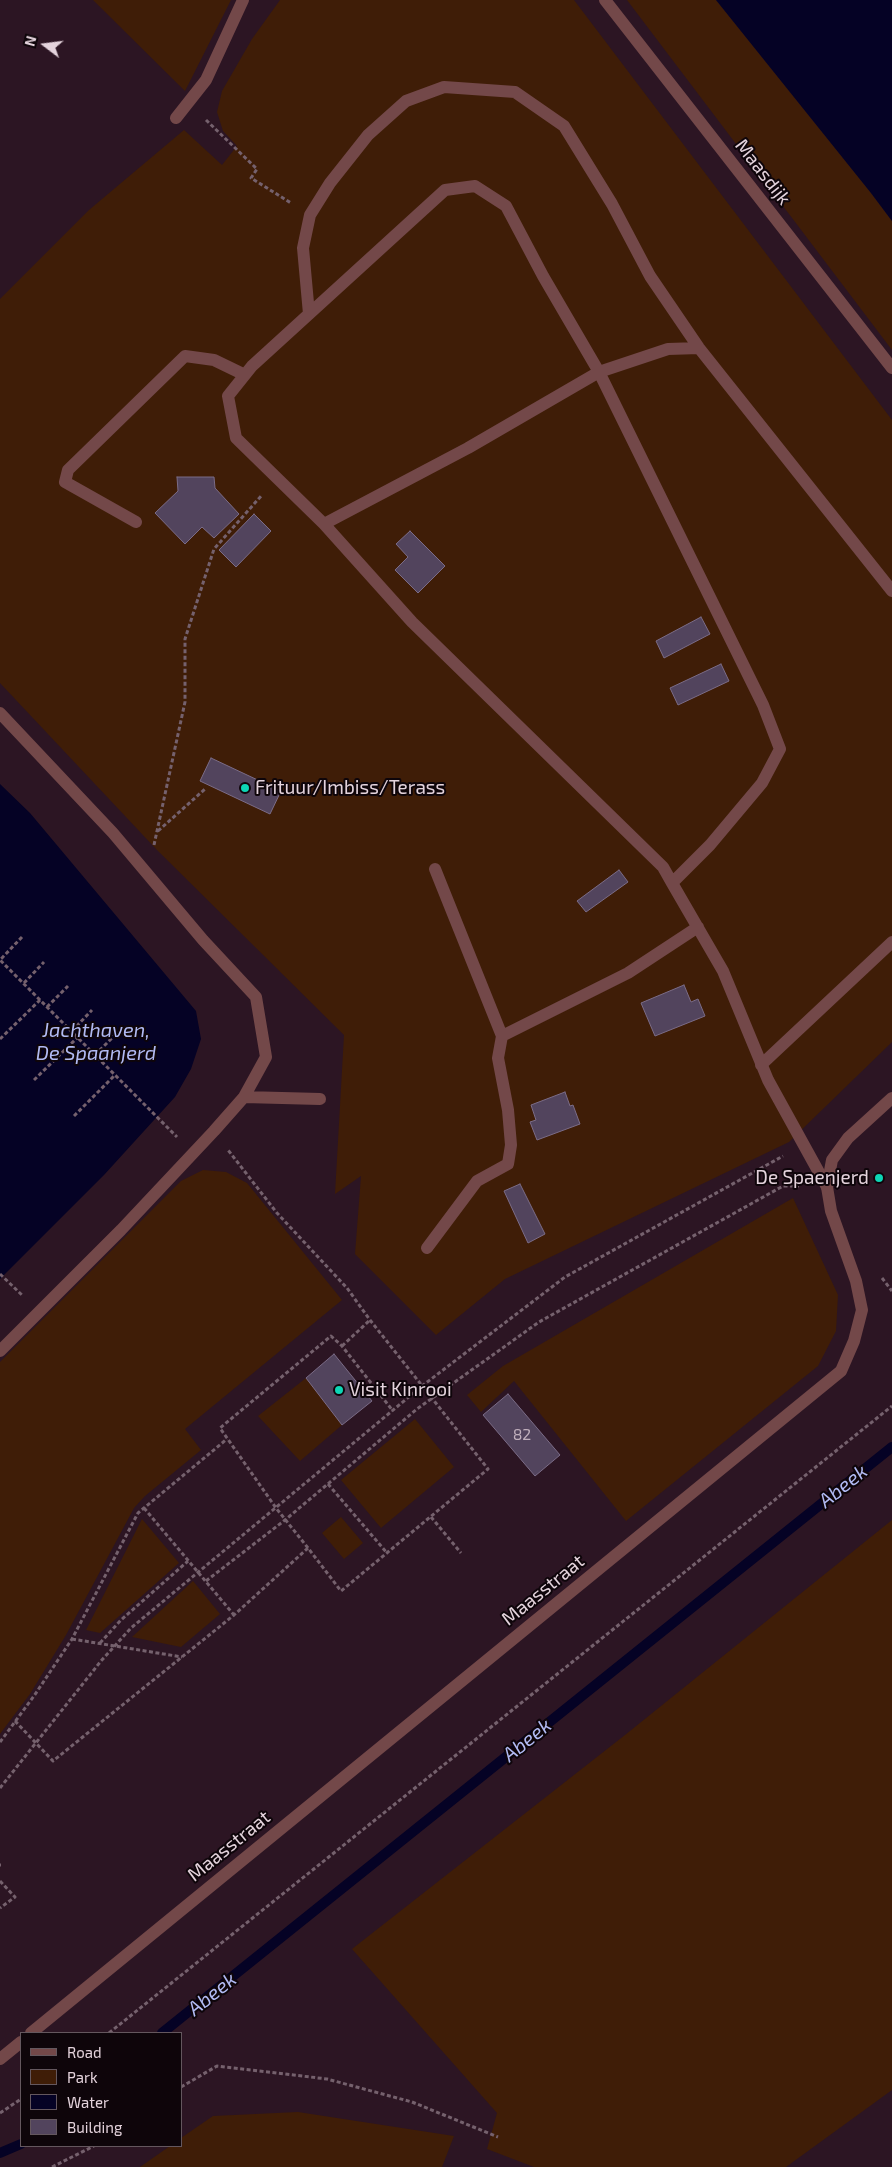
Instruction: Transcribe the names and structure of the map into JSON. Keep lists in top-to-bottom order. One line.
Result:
{"streets":{"street":["Maasdijk","Maasstraat"]},"water":["Jachthaven, De Spaanjerd","Abeek"],"places":["Frituur/Imbiss/Terass","De Spaenjerd","Visit Kinrooi"],"house_numbers":["82"],"legend":["Road","Park","Water","Building"],"north":"left"}
